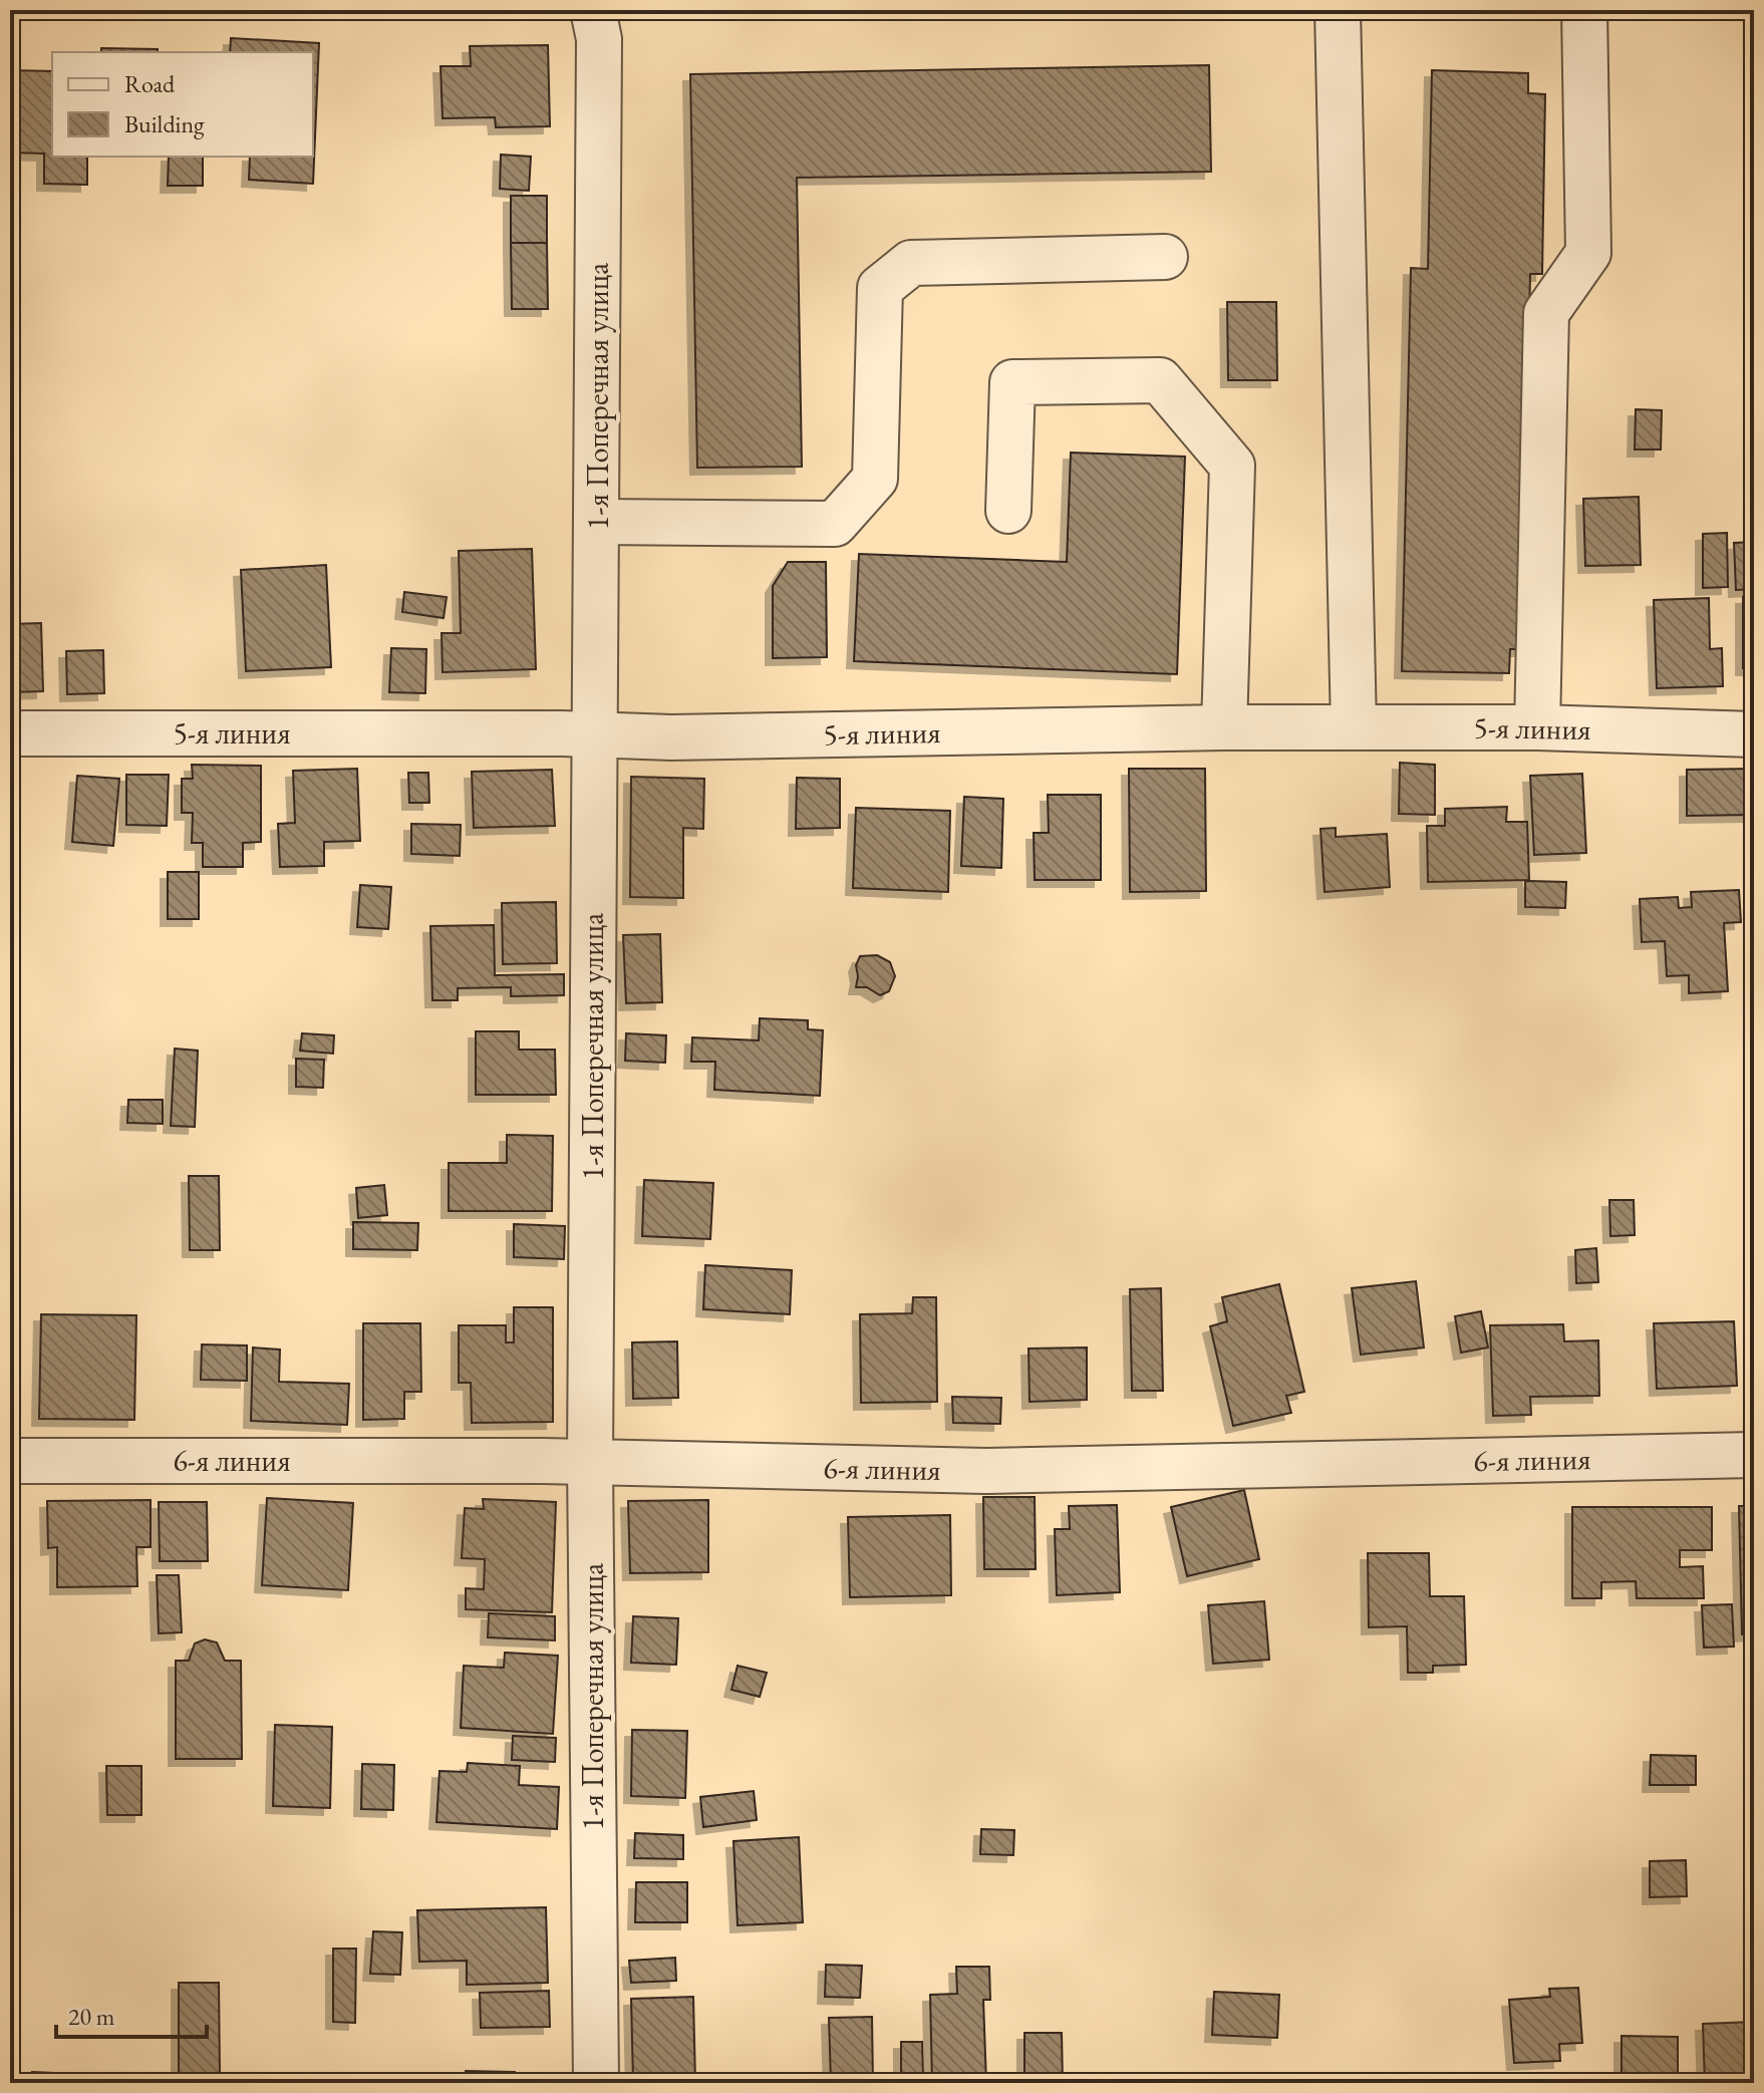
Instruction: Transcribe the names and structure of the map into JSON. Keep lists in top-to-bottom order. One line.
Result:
{"streets":{"street":["1-я Поперечная улица","5-я линия","6-я линия"]},"crossings":[["1-я Поперечная улица","5-я линия"],["1-я Поперечная улица","6-я линия"]],"legend":["Road","Building"],"scale_bar":"20 m"}
